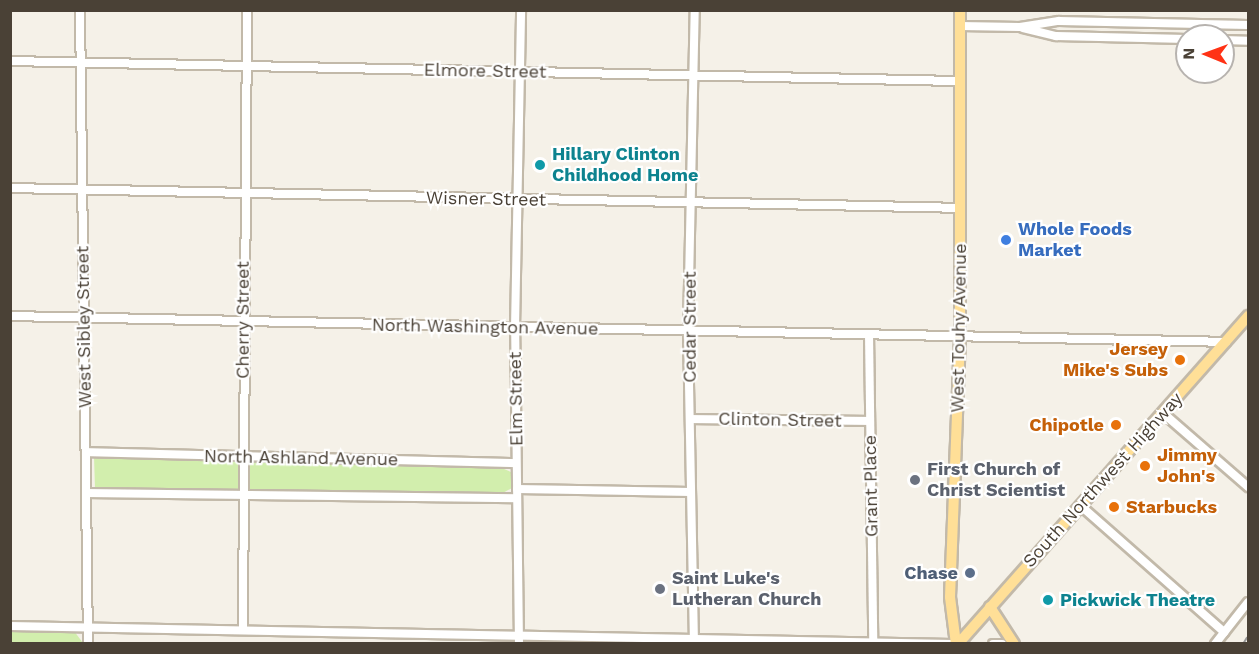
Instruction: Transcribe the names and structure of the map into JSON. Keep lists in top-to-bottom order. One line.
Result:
{"streets":{"main road":["West Touhy Avenue","South Northwest Highway"],"street":["Elmore Street","Wisner Street","Cherry Street","West Sibley Street","North Washington Avenue","Cedar Street","Elm Street","Clinton Street","North Ashland Avenue","Grant Place"]},"crossings":[["Elmore Street","Cherry Street"],["Elmore Street","West Sibley Street"],["Elmore Street","Cedar Street"],["Elmore Street","West Touhy Avenue"],["Elmore Street","Elm Street"],["Wisner Street","Cherry Street"],["Wisner Street","West Sibley Street"],["Wisner Street","Cedar Street"],["Wisner Street","West Touhy Avenue"],["Wisner Street","Elm Street"],["Cherry Street","North Washington Avenue"],["Cherry Street","North Ashland Avenue"],["West Sibley Street","North Washington Avenue"],["West Sibley Street","North Ashland Avenue"],["North Washington Avenue","Cedar Street"],["North Washington Avenue","West Touhy Avenue"],["North Washington Avenue","Elm Street"],["North Washington Avenue","South Northwest Highway"],["North Washington Avenue","Grant Place"],["Cedar Street","Clinton Street"],["Cedar Street","North Ashland Avenue"],["West Touhy Avenue","South Northwest Highway"],["Elm Street","North Ashland Avenue"],["Clinton Street","Grant Place"]],"places":["Hillary Clinton Childhood Home","Whole Foods Market","Jersey Mike's Subs","Chipotle","Jimmy John's","First Church of Christ Scientist","Starbucks","Chase","Saint Luke's Lutheran Church","Pickwick Theatre"],"north":"left"}
